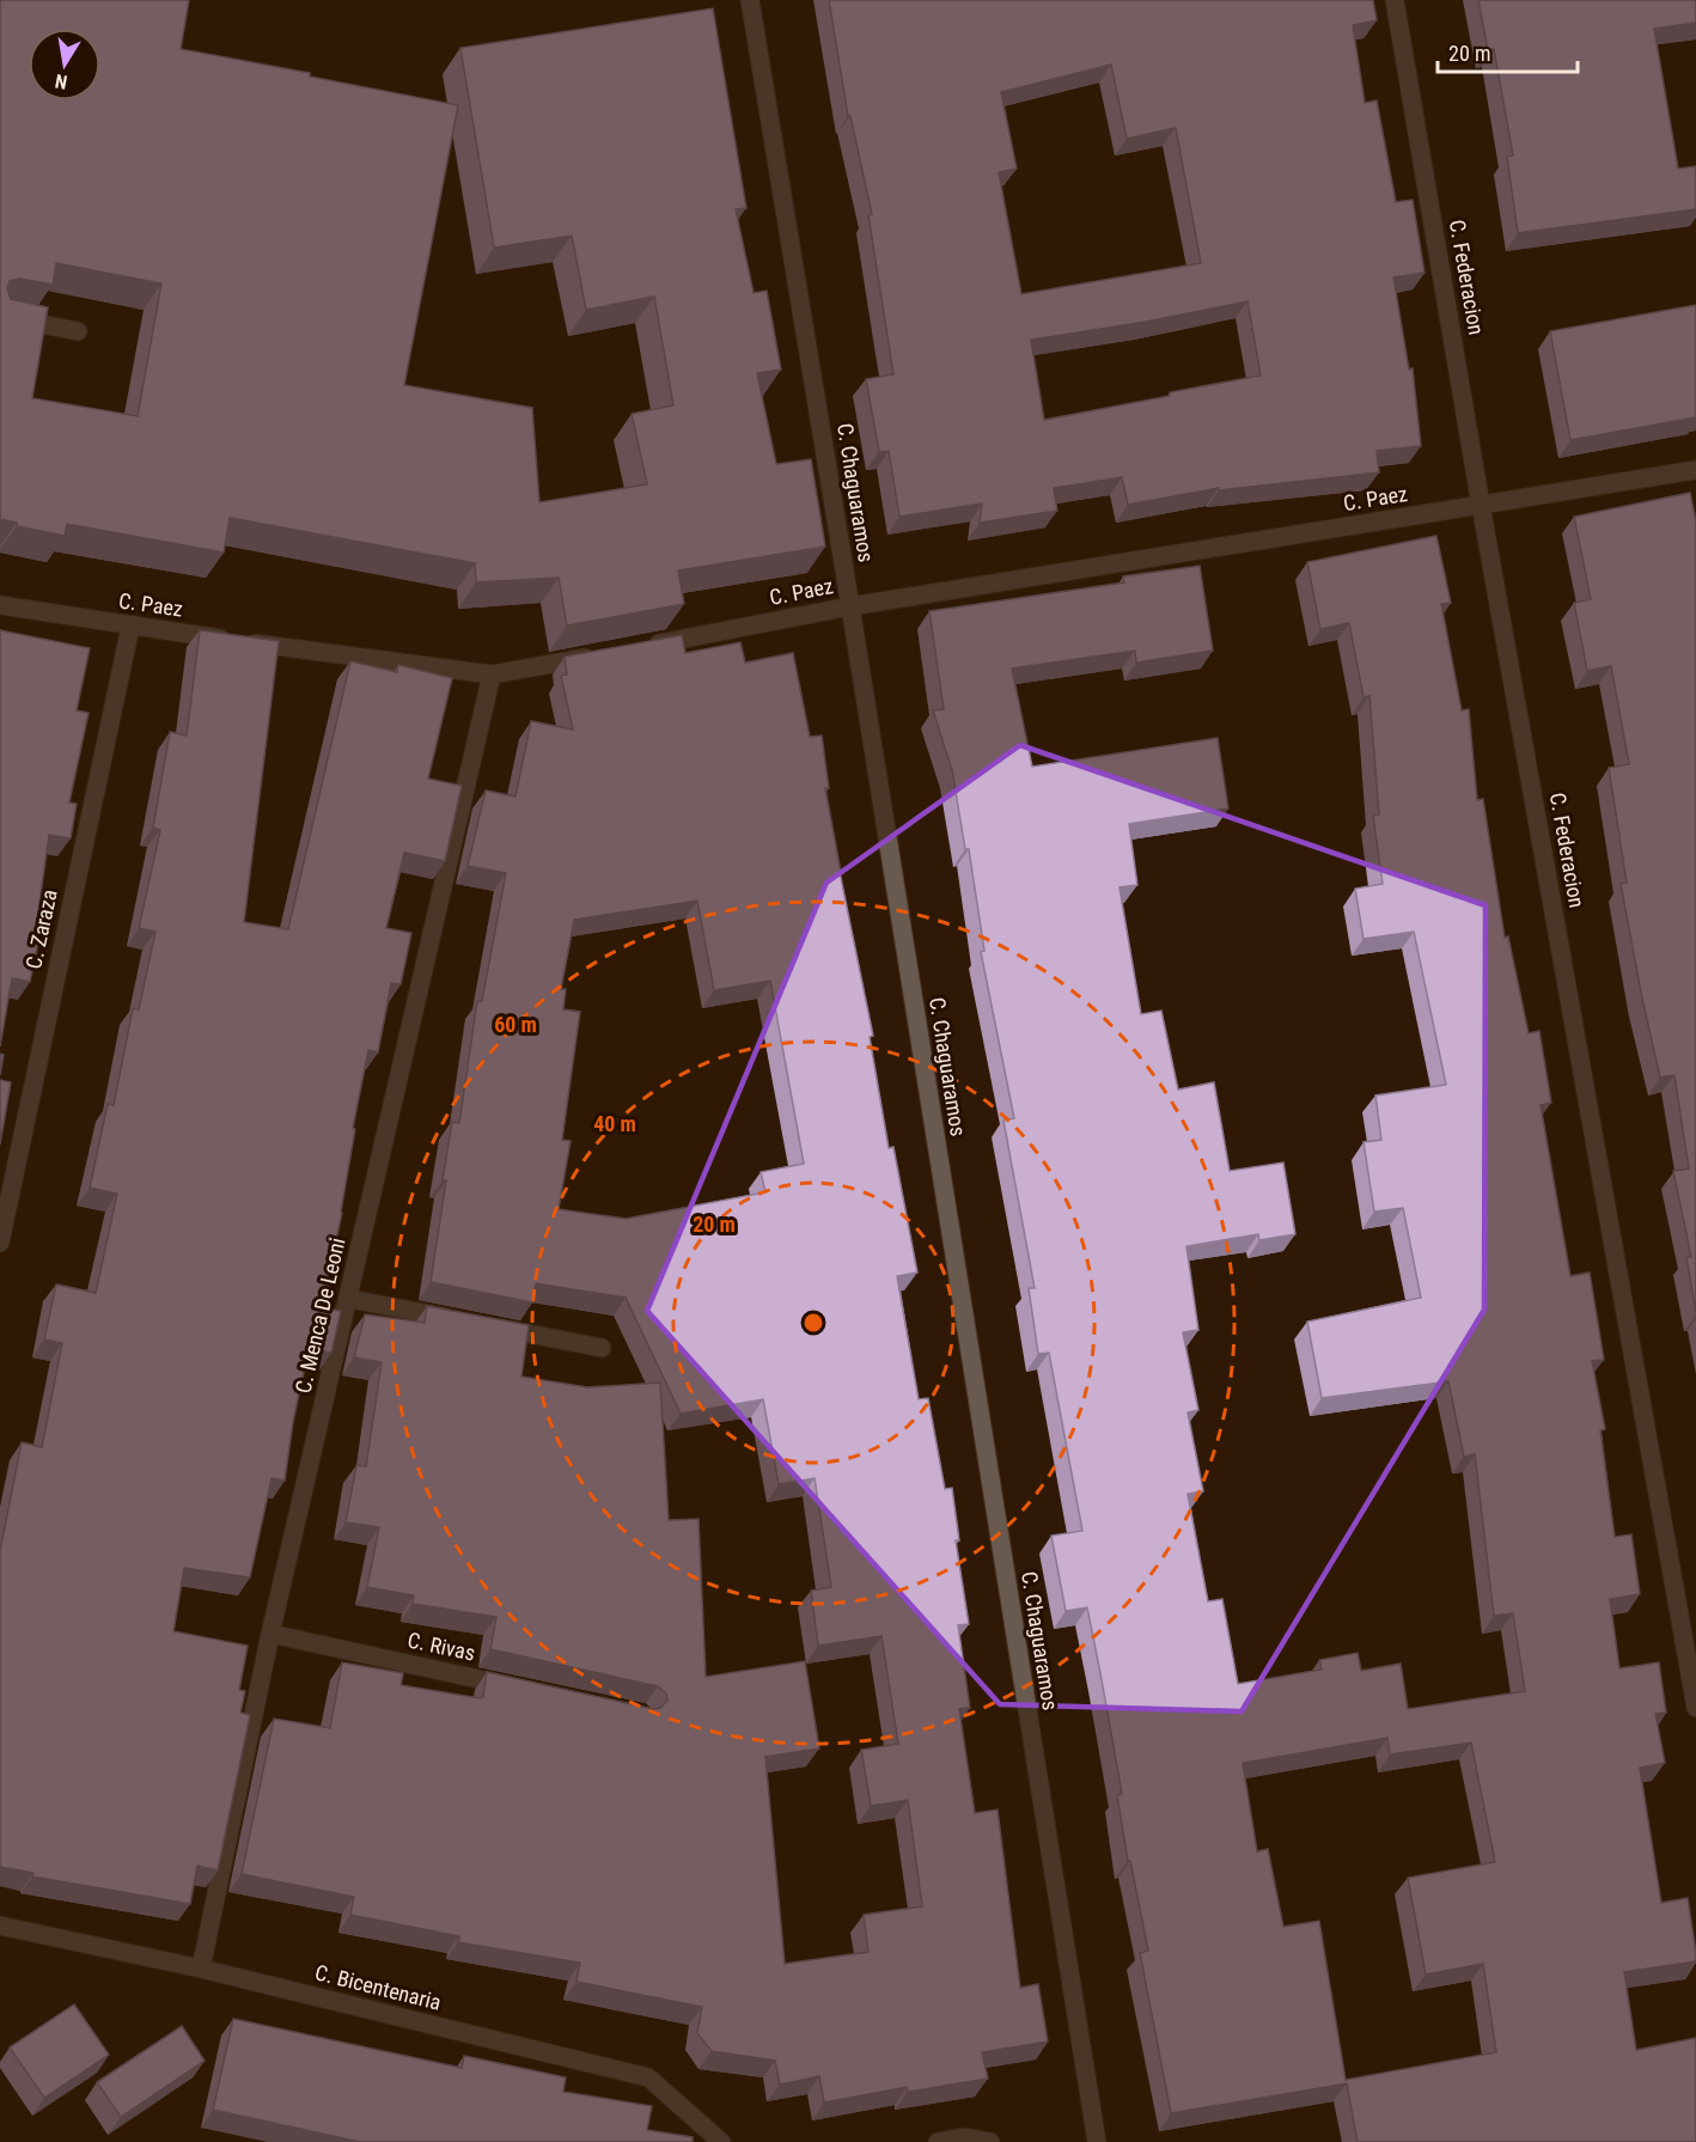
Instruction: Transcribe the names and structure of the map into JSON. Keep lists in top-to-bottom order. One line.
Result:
{"streets":{"street":["C. Federacion","C. Chaguaramos","C. Paez","C. Zaraza","C. Menca De Leoni","C. Rivas","C. Bicentenaria"]},"crossings":[["C. Federacion","C. Paez"],["C. Chaguaramos","C. Paez"],["C. Paez","C. Zaraza"],["C. Paez","C. Menca De Leoni"],["C. Menca De Leoni","C. Rivas"],["C. Menca De Leoni","C. Bicentenaria"]],"scale_bar":"20 m","north":"bottom","rings":["60 m","40 m","20 m"]}
